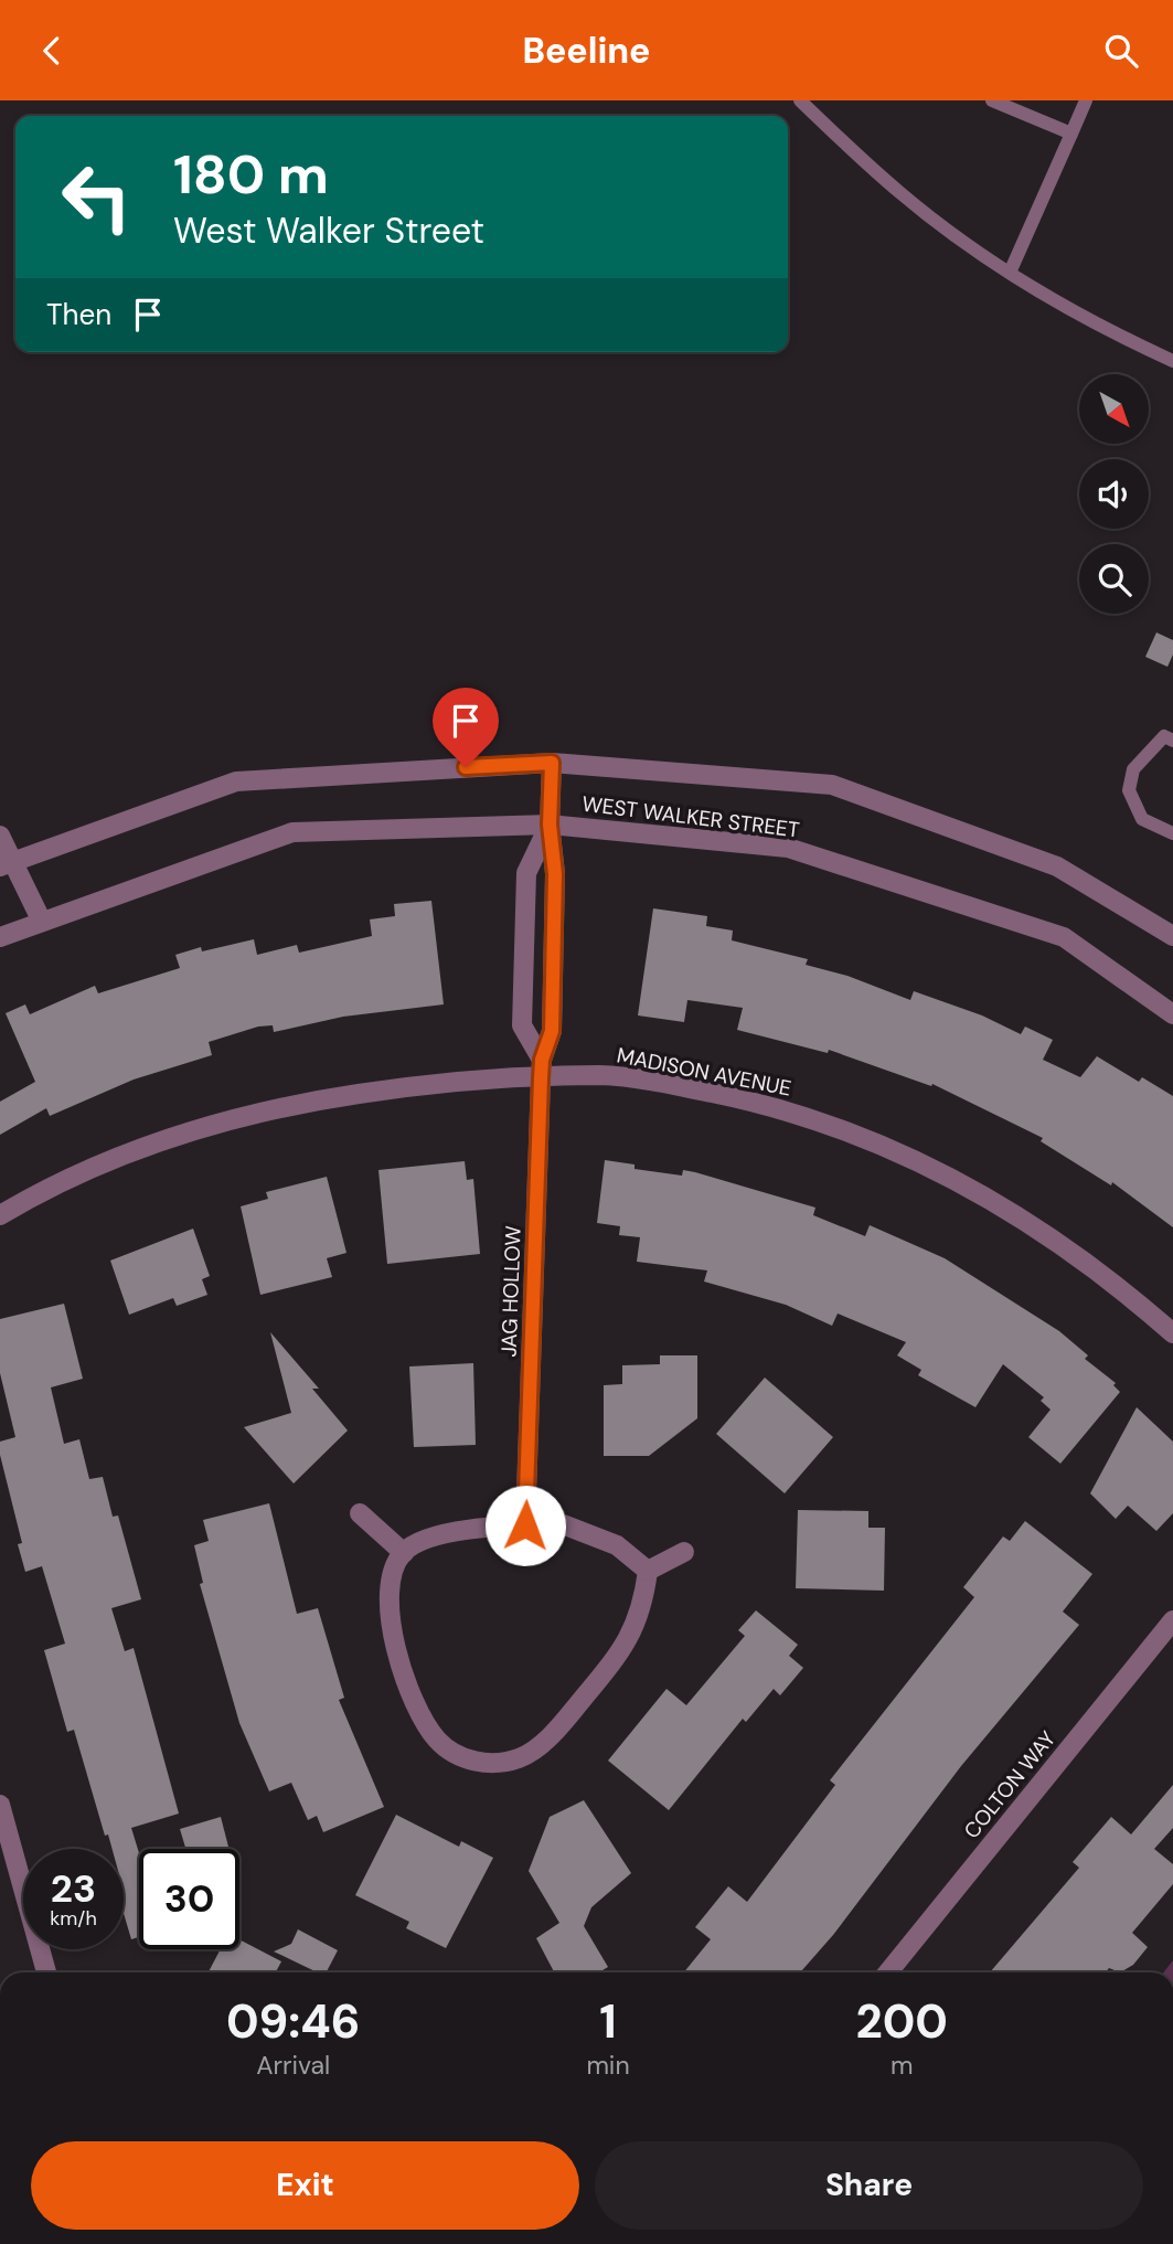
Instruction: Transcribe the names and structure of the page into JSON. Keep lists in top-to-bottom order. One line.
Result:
{"streets":{"street":["WEST WALKER STREET","MADISON AVENUE","JAG HOLLOW","COLTON WAY"]},"crossings":[["WEST WALKER STREET","JAG HOLLOW"],["MADISON AVENUE","JAG HOLLOW"]],"north":"bottom right","page":{"header":"Beeline","turn":["180 m","West Walker Street"],"then":"Then","speed":"23 km/h","limit":"30","eta":["09:46","Arrival","1","min","200","m"],"buttons":["Exit","Share"]}}
